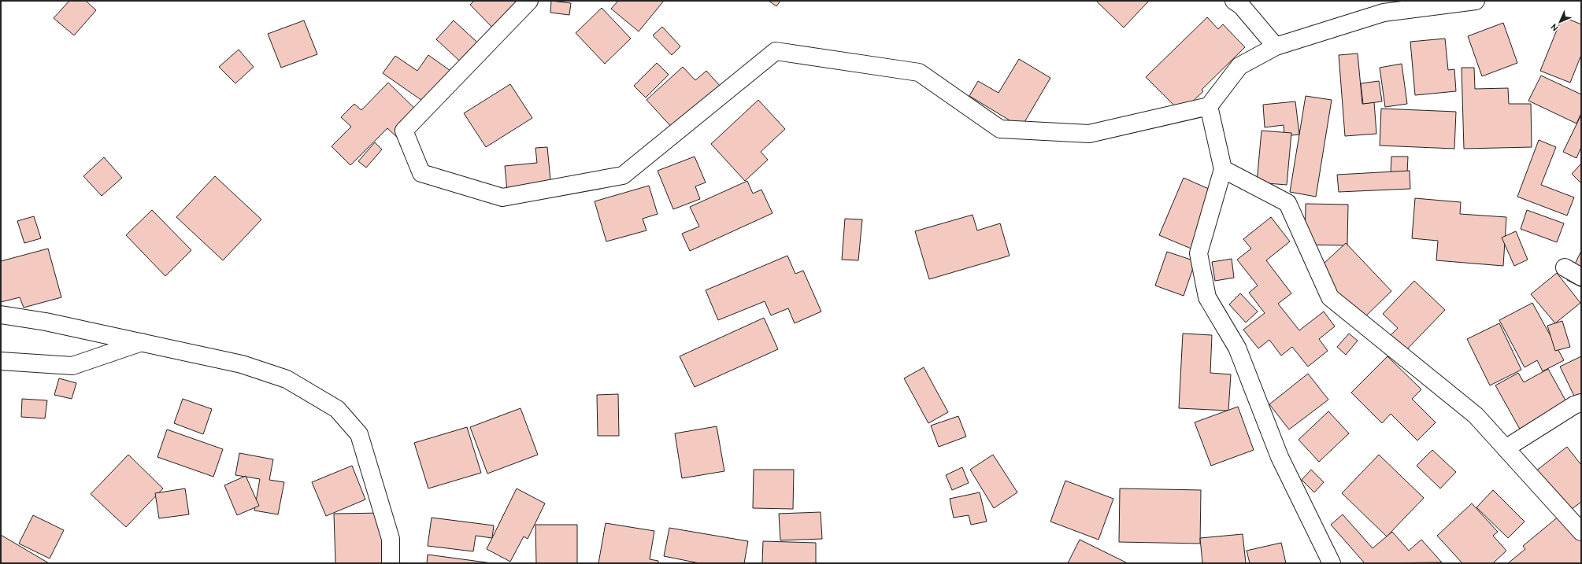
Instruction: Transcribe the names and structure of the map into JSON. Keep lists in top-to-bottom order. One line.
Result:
{"north":"bottom left"}
